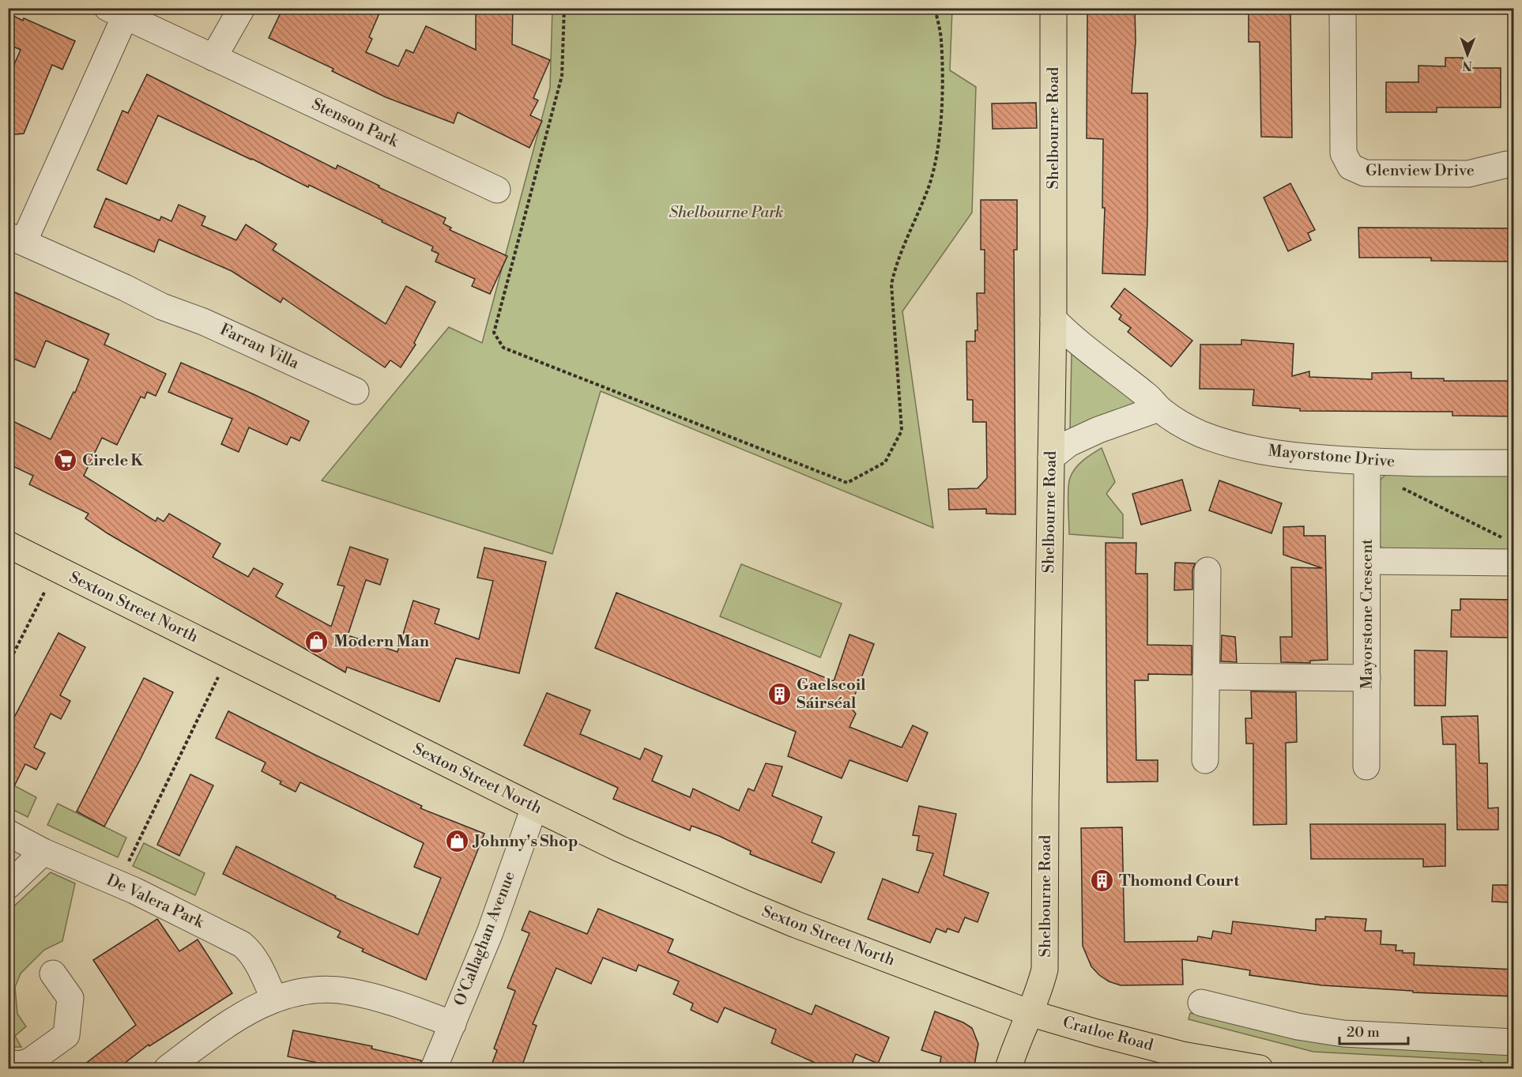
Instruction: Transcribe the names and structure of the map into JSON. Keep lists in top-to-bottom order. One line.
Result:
{"streets":{"main road":["Shelbourne Road","Sexton Street North","Cratloe Road"],"street":["Stenson Park","Glenview Drive","Farran Villa","Mayorstone Drive","Mayorstone Crescent","De Valera Park","O'Callaghan Avenue"]},"crossings":[["Stenson Park","Farran Villa"],["Shelbourne Road","Mayorstone Drive"],["Shelbourne Road","Cratloe Road"],["Mayorstone Drive","Mayorstone Crescent"],["Sexton Street North","O'Callaghan Avenue"],["Sexton Street North","Cratloe Road"]],"parks":["Shelbourne Park"],"places":{"supermarket":["Circle K"],"shop":["Modern Man","Johnny's Shop"],"building":["Gaelscoil Sáirséal","Thomond Court"]},"scale_bar":"20 m","north":"bottom"}
